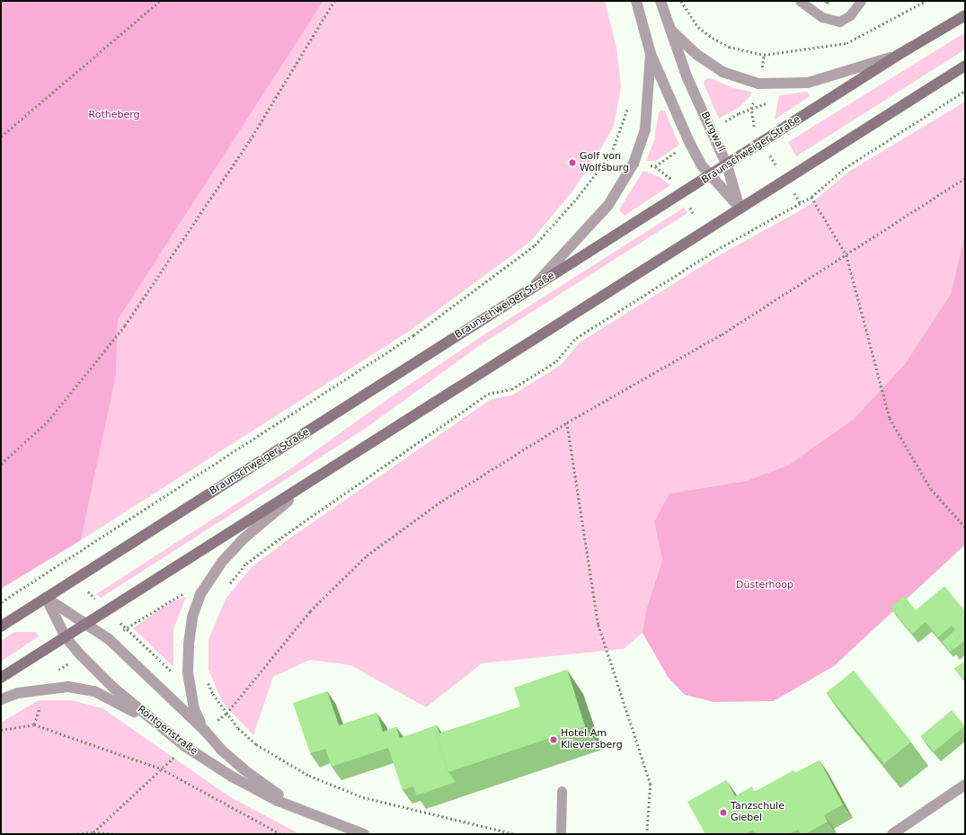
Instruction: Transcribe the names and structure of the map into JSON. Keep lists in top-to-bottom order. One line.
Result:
{"streets":{"main road":["Braunschweiger Straße"],"street":["Burgwall","Röntgenstraße"]},"crossings":[["Burgwall","Braunschweiger Straße"],["Braunschweiger Straße","Röntgenstraße"]],"parks":["Rotheberg","Düsterhoop"],"places":["Golf von Wolfsburg","Hotel Am Klieversberg","Tanzschule Giebel"]}
